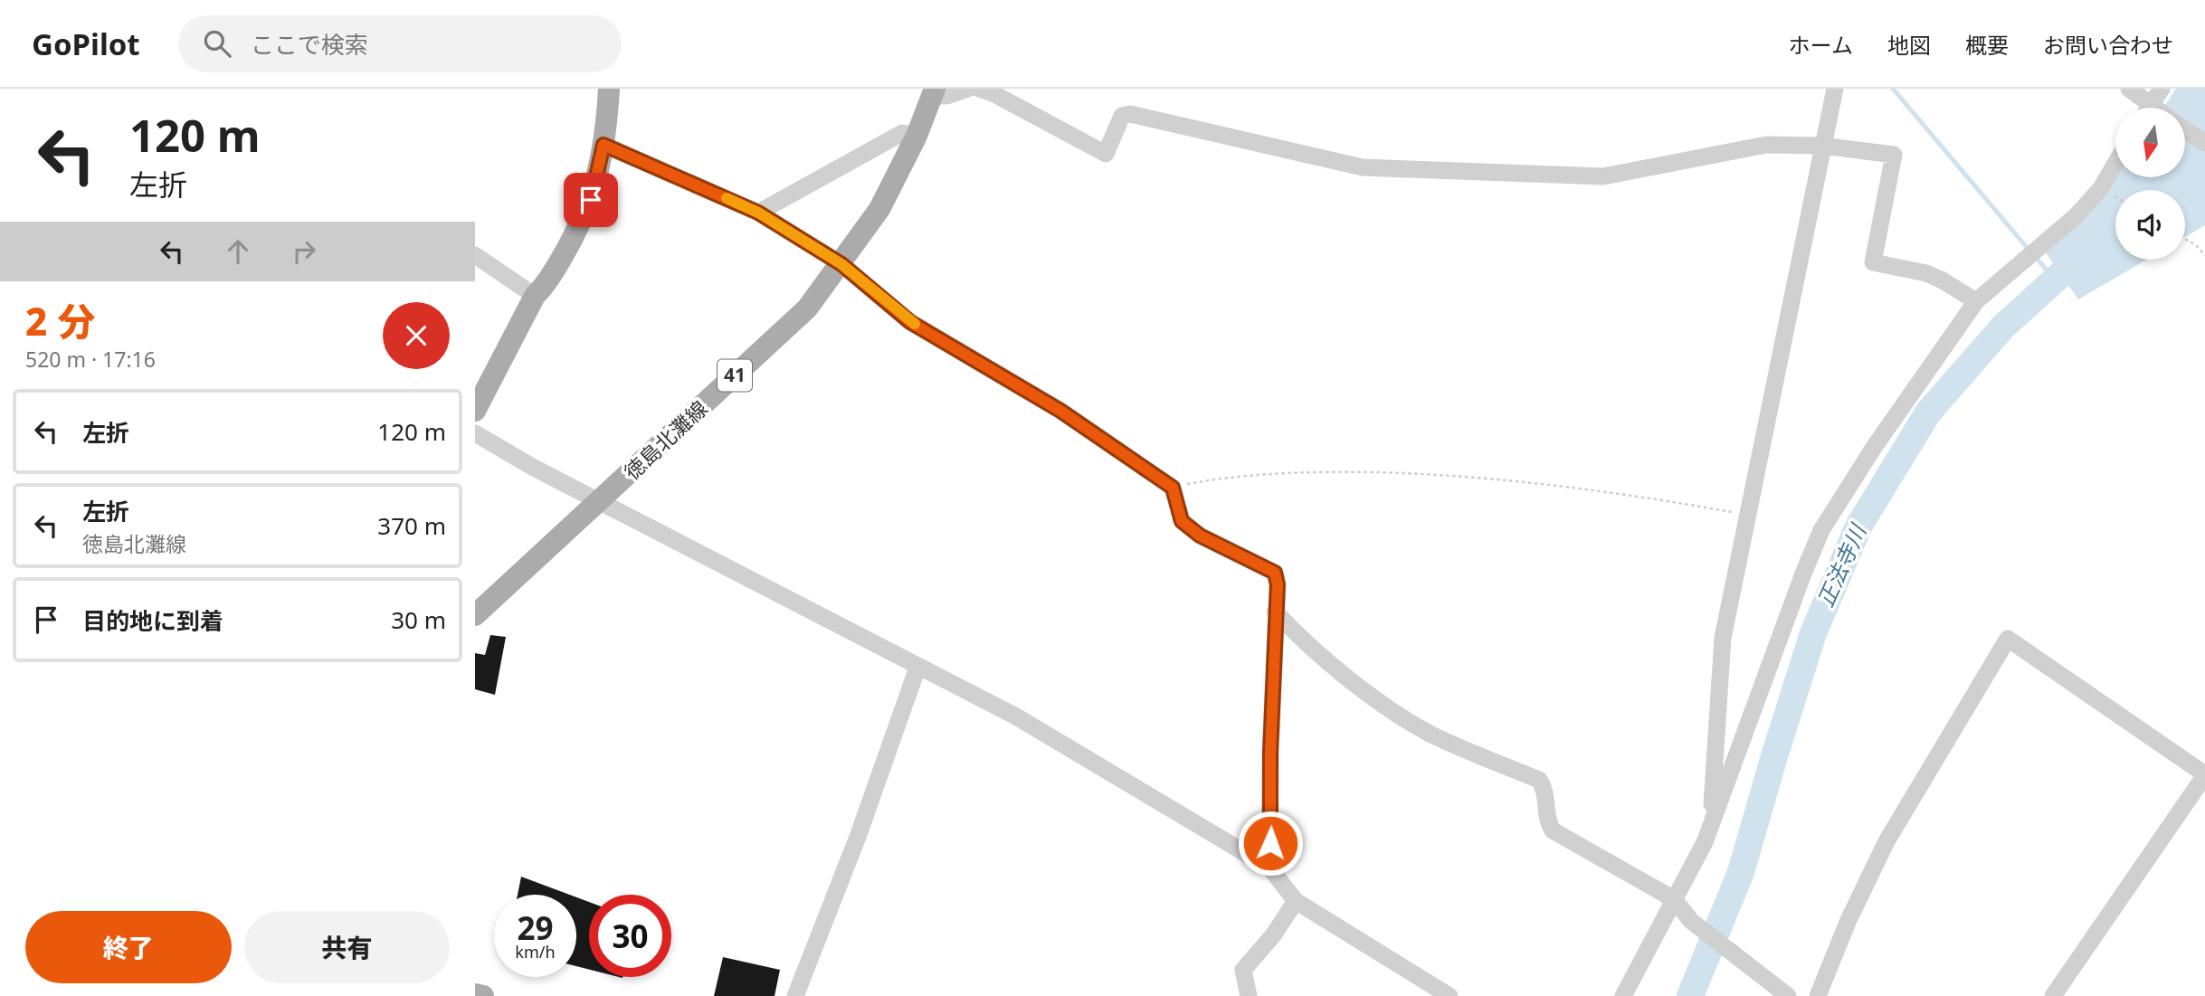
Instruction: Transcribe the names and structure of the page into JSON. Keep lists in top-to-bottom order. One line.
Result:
{"streets":{"main road":["41","徳島北灘線"]},"water":["正法寺川"],"north":"bottom","page":{"header":"GoPilot","search":"ここで検索","nav":["ホーム","地図","概要","お問い合わせ"],"turn":["120 m","左折"],"heading":["2 分","520 m · 17:16"],"list":[{"name":"左折","value":"120 m"},{"name":"左折","note":"徳島北灘線","value":"370 m"},{"name":"目的地に到着","value":"30 m"}],"speed":"29 km/h","limit":"30","buttons":["終了","共有"]}}
